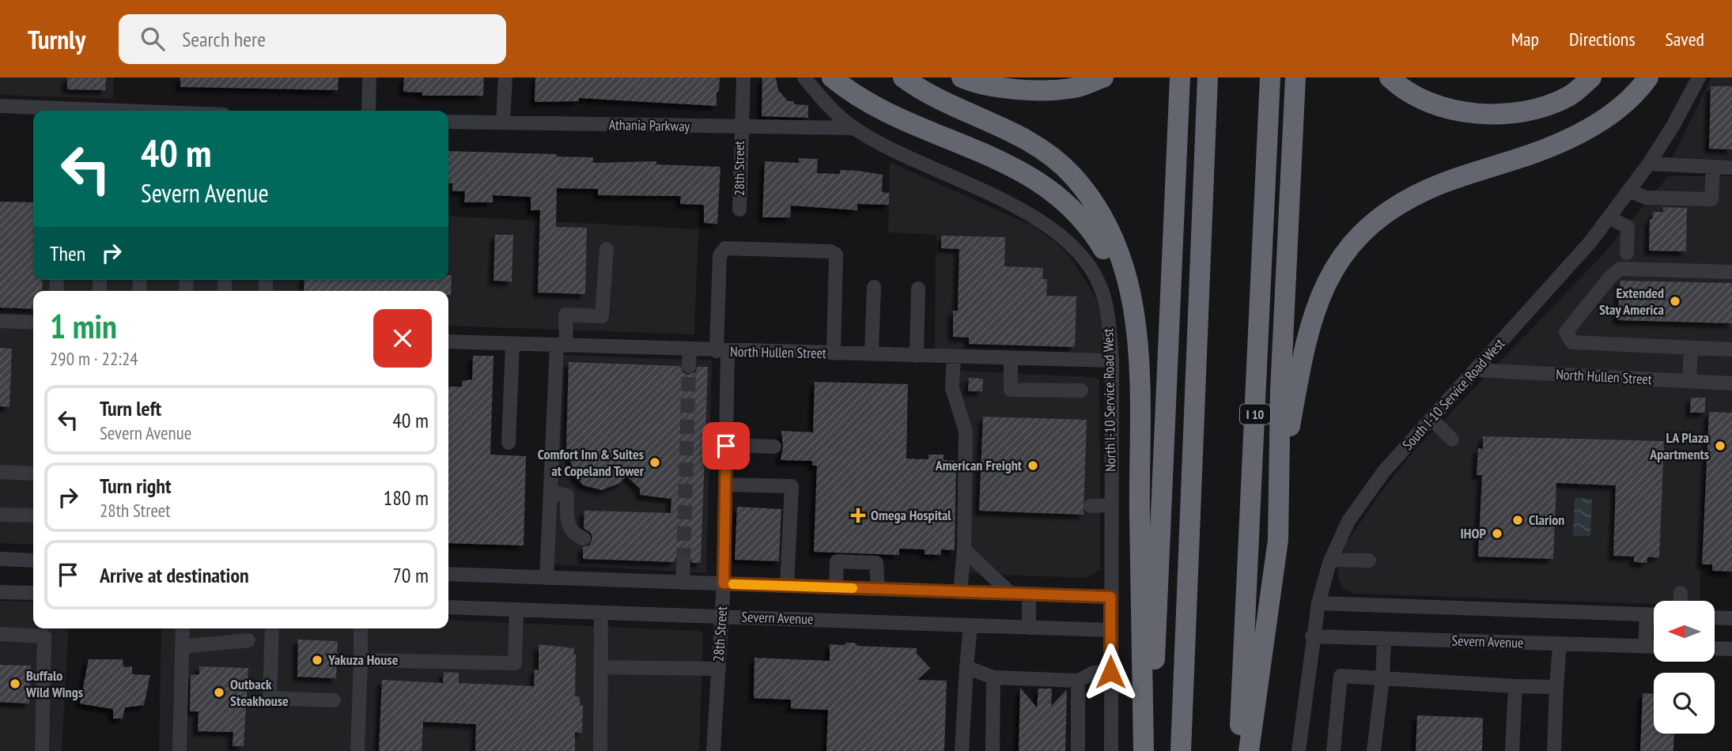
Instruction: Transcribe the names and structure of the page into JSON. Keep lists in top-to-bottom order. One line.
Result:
{"streets":{"highway":["I 10"],"street":["Athania Parkway","28th Street","North Hullen Street","South I-10 Service Road West","North I-10 Service Road West","Severn Avenue"]},"crossings":[["Athania Parkway","28th Street"],["Athania Parkway","North I-10 Service Road West"],["28th Street","North Hullen Street"],["28th Street","Severn Avenue"],["North Hullen Street","South I-10 Service Road West"],["North Hullen Street","North I-10 Service Road West"],["South I-10 Service Road West","Severn Avenue"],["North I-10 Service Road West","Severn Avenue"]],"places":{"other":["Extended Stay America","LA Plaza Apartments","Comfort Inn & Suites at Copeland Tower","American Freight","Clarion","IHOP","Yakuza House","Buffalo Wild Wings","Outback Steakhouse"],"health":["Omega Hospital"]},"north":"left","page":{"header":"Turnly","search":"Search here","nav":["Map","Directions","Saved"],"turn":["40 m","Severn Avenue"],"then":"Then","heading":["1 min","290 m · 22:24"],"list":[{"name":"Turn left","note":"Severn Avenue","value":"40 m"},{"name":"Turn right","note":"28th Street","value":"180 m"},{"name":"Arrive at destination","value":"70 m"}]}}
